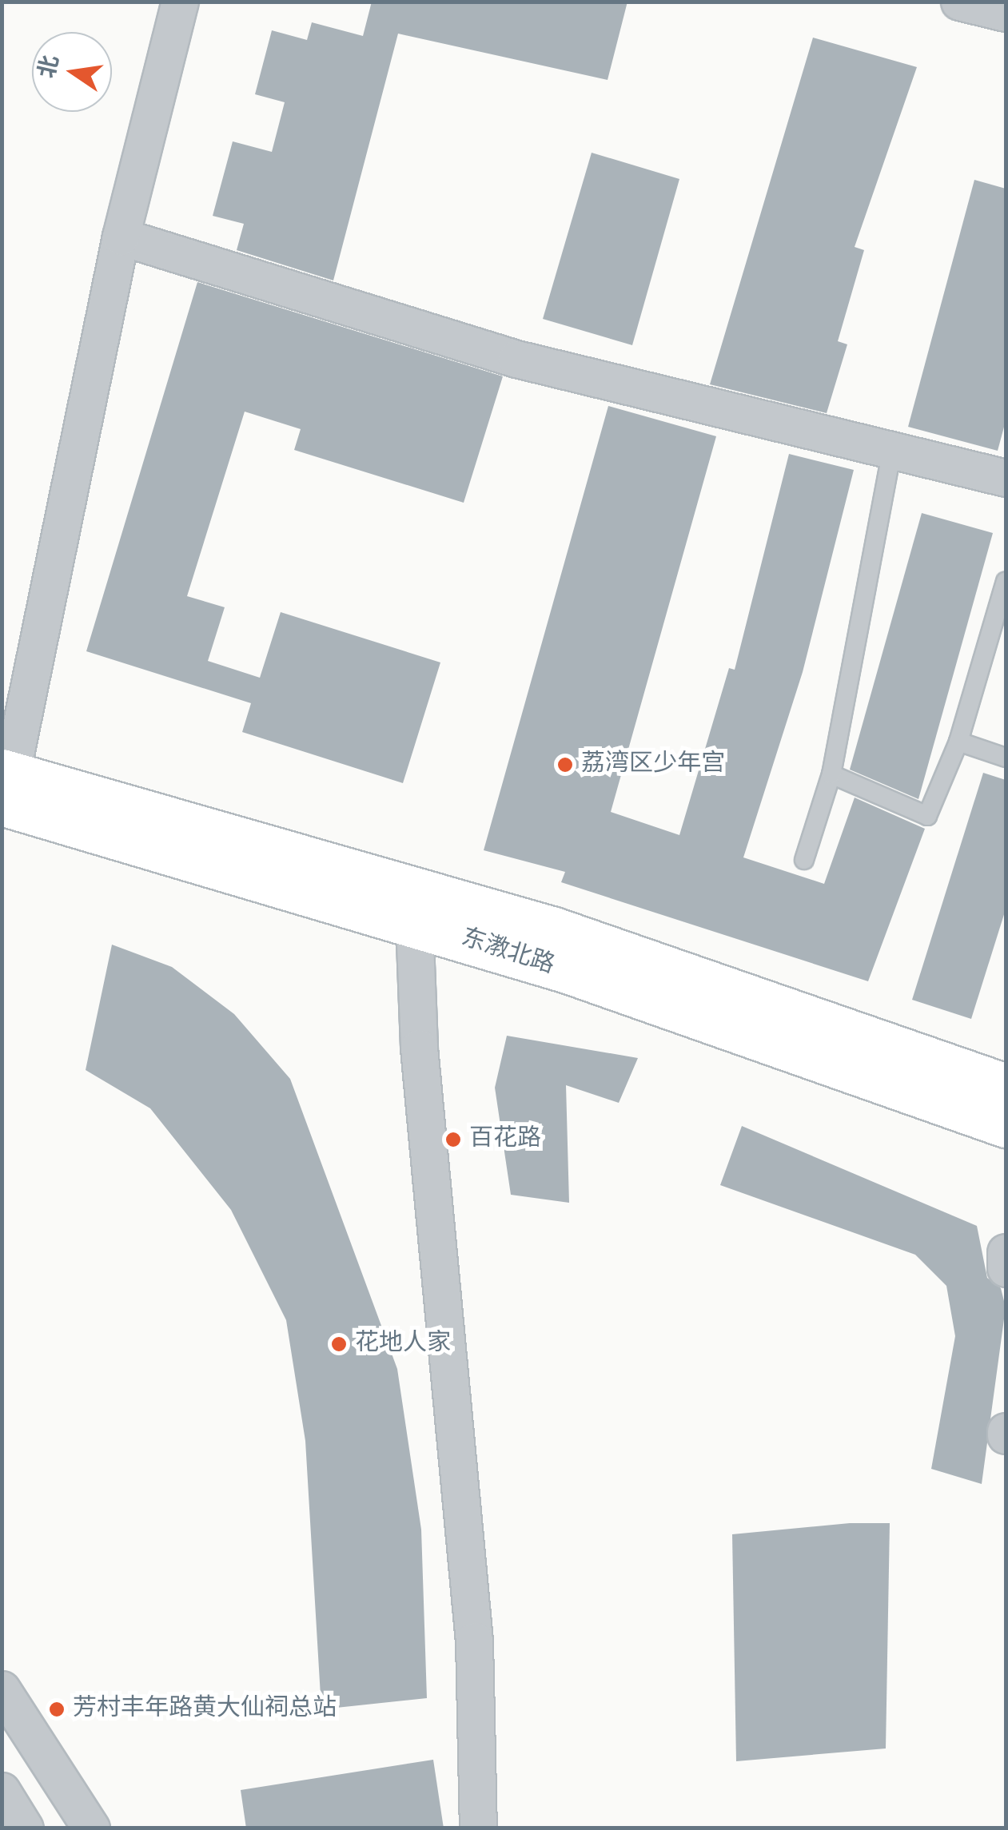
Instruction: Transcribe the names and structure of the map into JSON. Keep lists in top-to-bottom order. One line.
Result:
{"streets":{"main road":["东漖北路"]},"places":["荔湾区少年宫","百花路","花地人家","芳村丰年路黄大仙祠总站"],"north":"left"}
